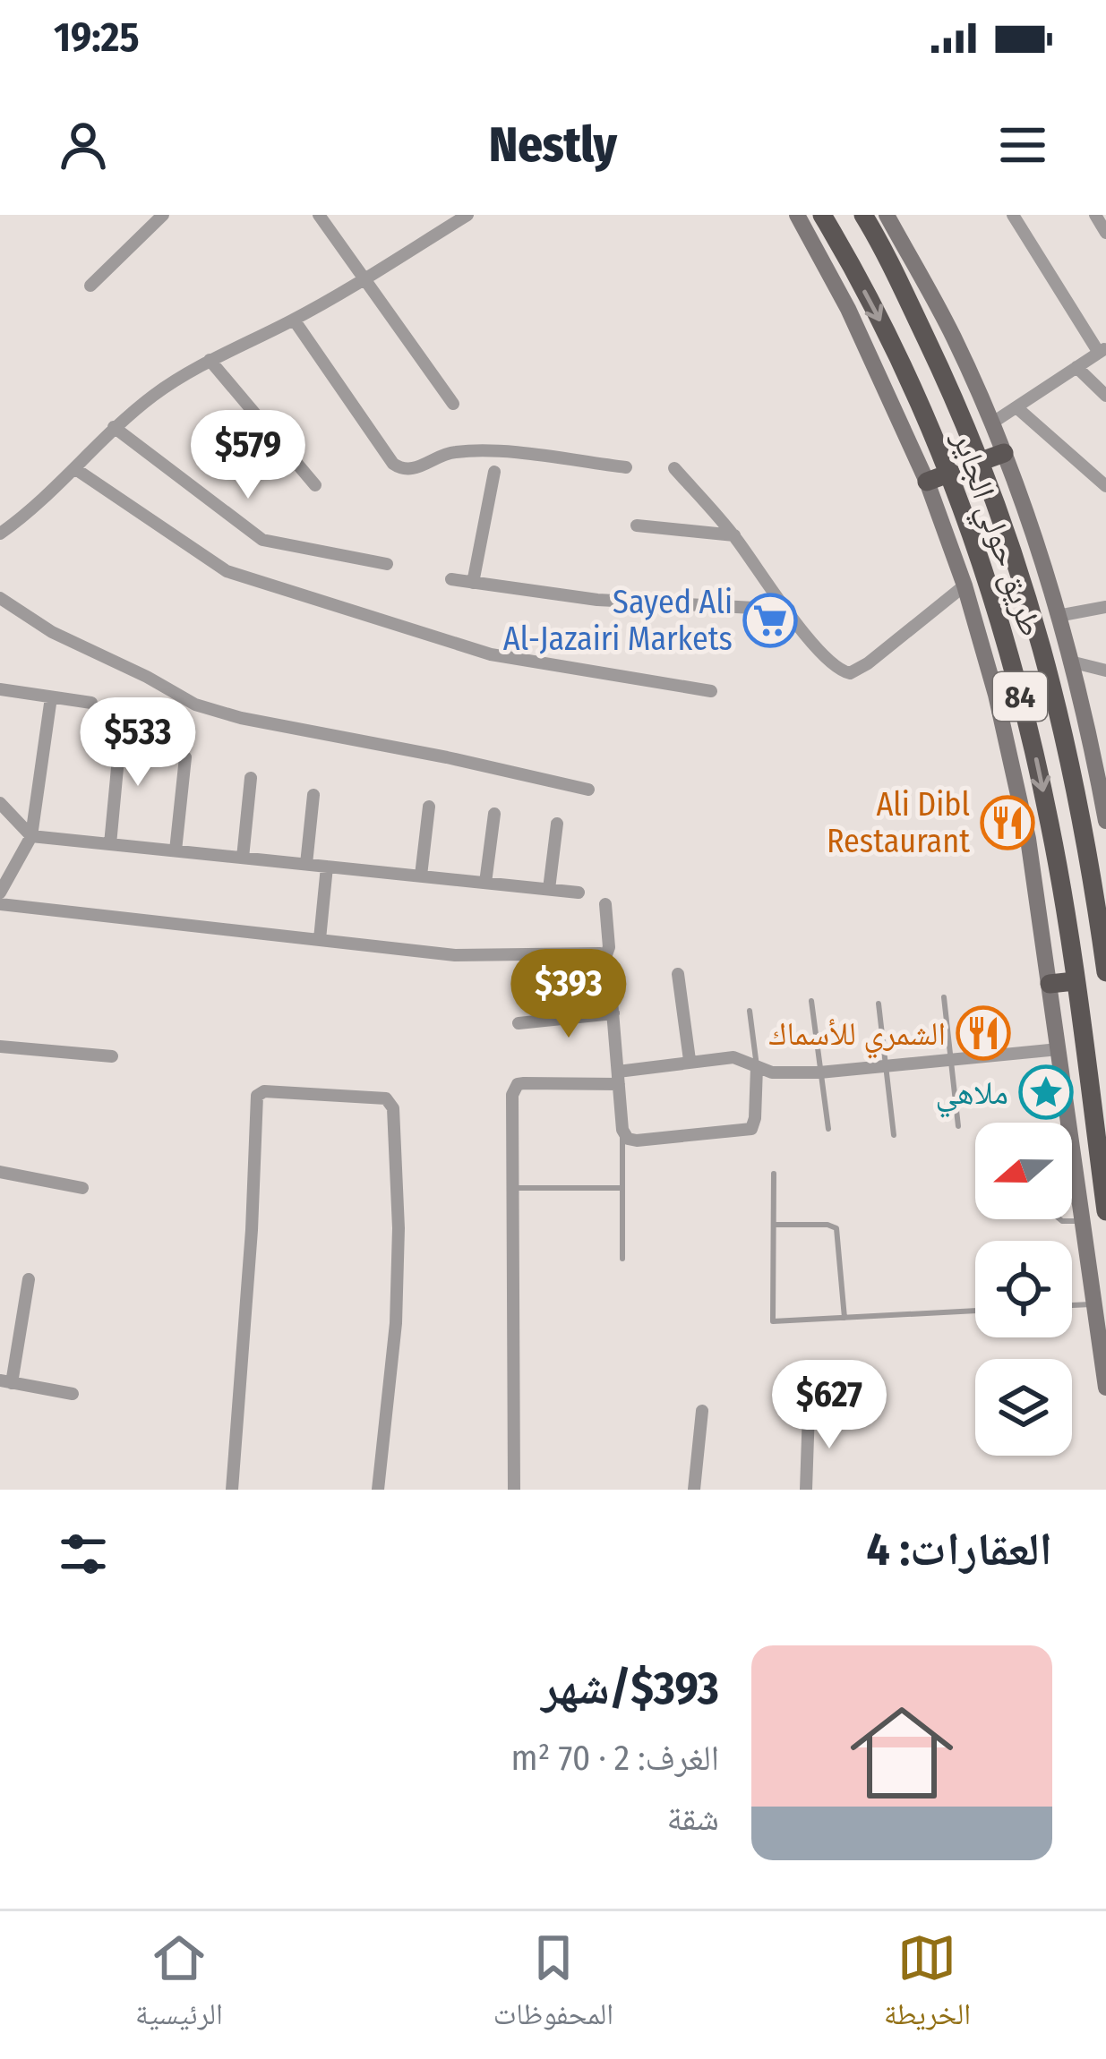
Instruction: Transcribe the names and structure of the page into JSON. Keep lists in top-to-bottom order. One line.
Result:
{"streets":{"highway":["طريق حولي الجاير","84"]},"places":{"supermarket":["Sayed Ali Al-Jazairi Markets"],"restaurant":["Ali Dibl Restaurant","الشمري للأسماك"],"place":["ملاهي"]},"north":"left","page":{"status":"19:25","header":"Nestly","price":["$579","$533","$393","$627"],"heading":"العقارات: 4","list":[{"name":"$393/شهر","note":"الغرف: 2 · 70 m² · شقة"}],"tabs":["الخريطة","المحفوظات","الرئيسية"]}}
